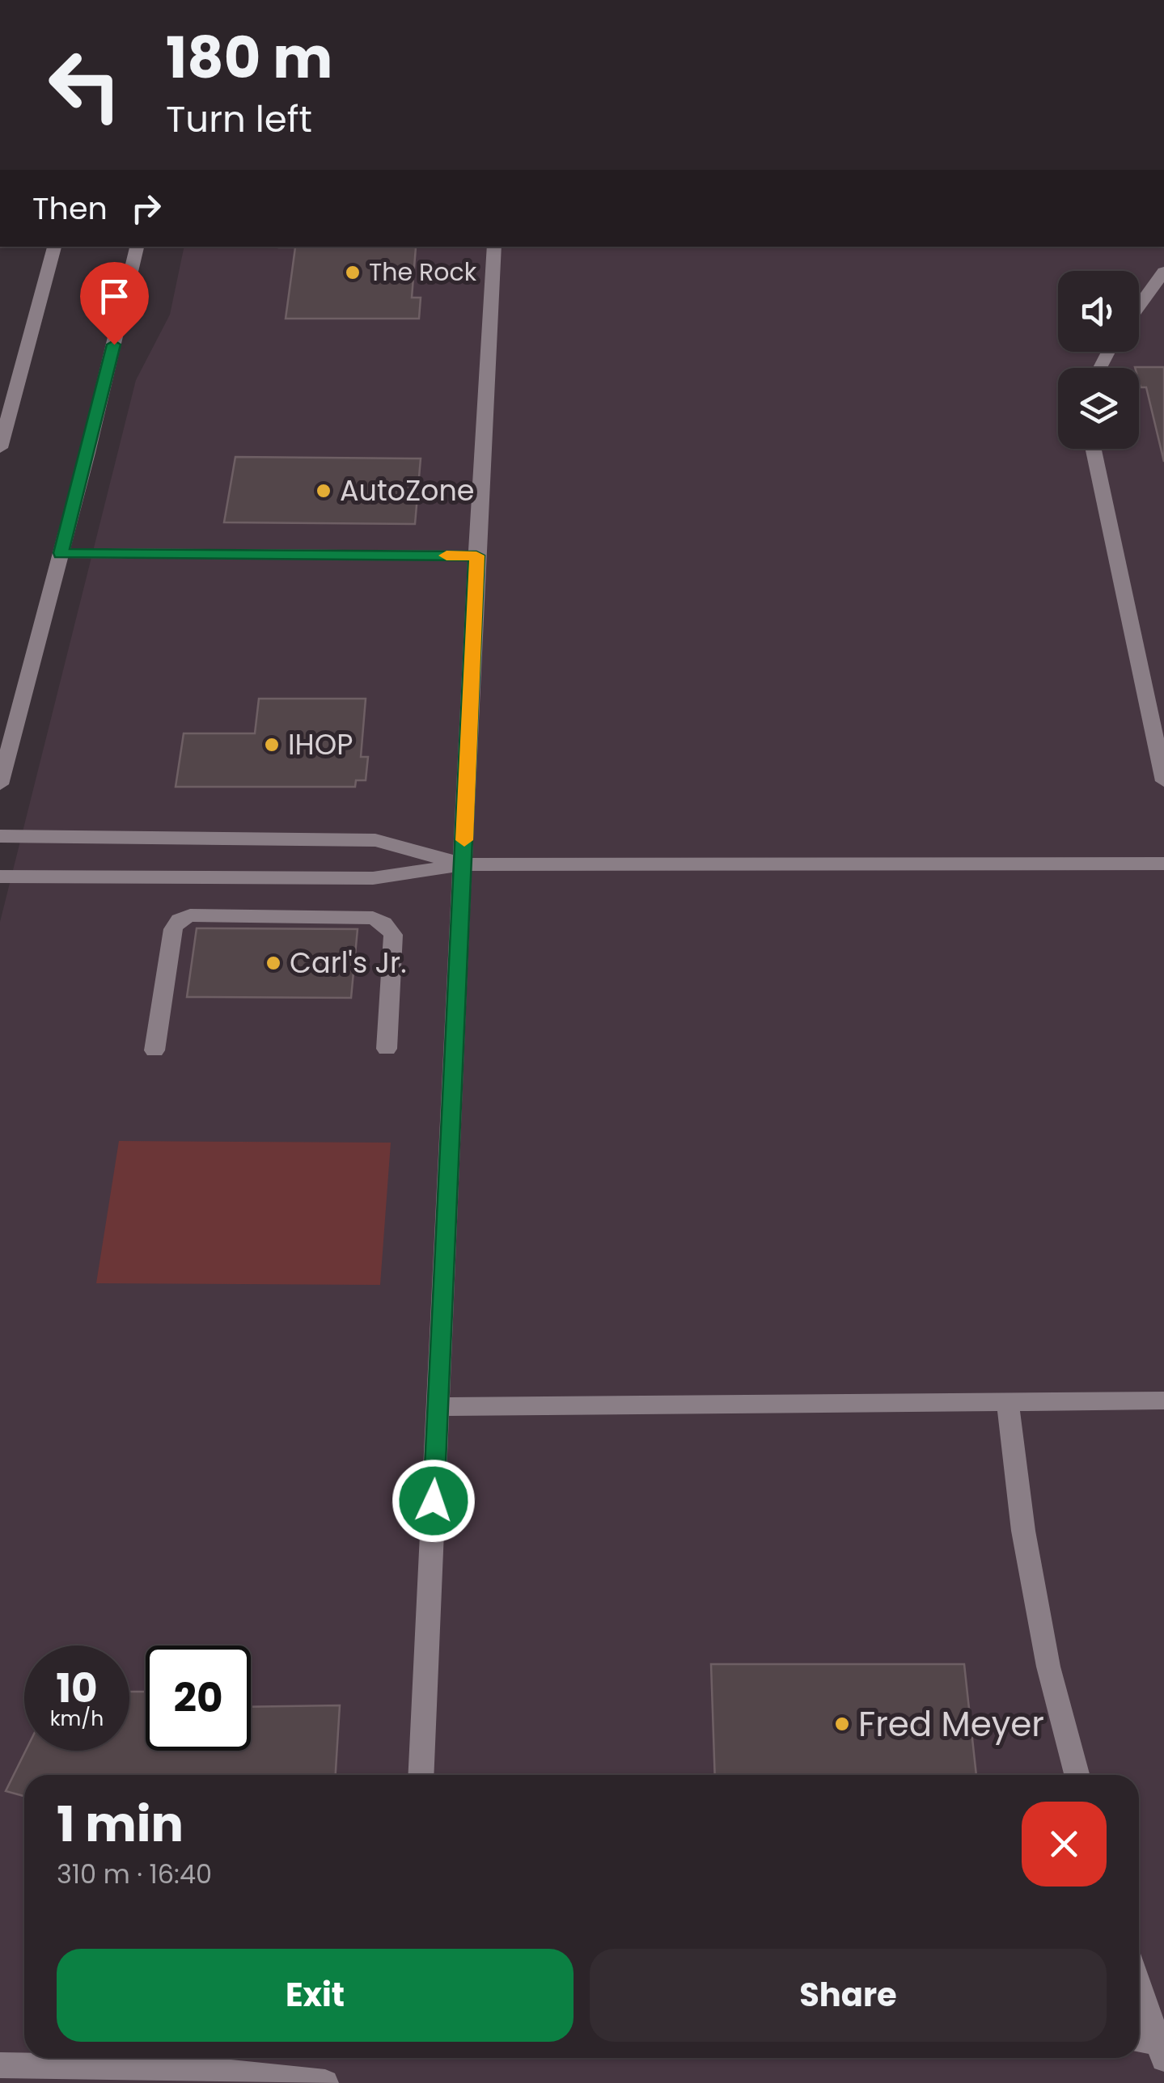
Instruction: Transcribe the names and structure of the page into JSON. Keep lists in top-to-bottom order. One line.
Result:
{"places":["The Rock","AutoZone","IHOP","Carl's Jr.","Fred Meyer"],"page":{"turn":["180 m","Turn left"],"then":"Then","speed":"10 km/h","limit":"20","heading":["1 min","310 m · 16:40"],"buttons":["Exit","Share"]}}
